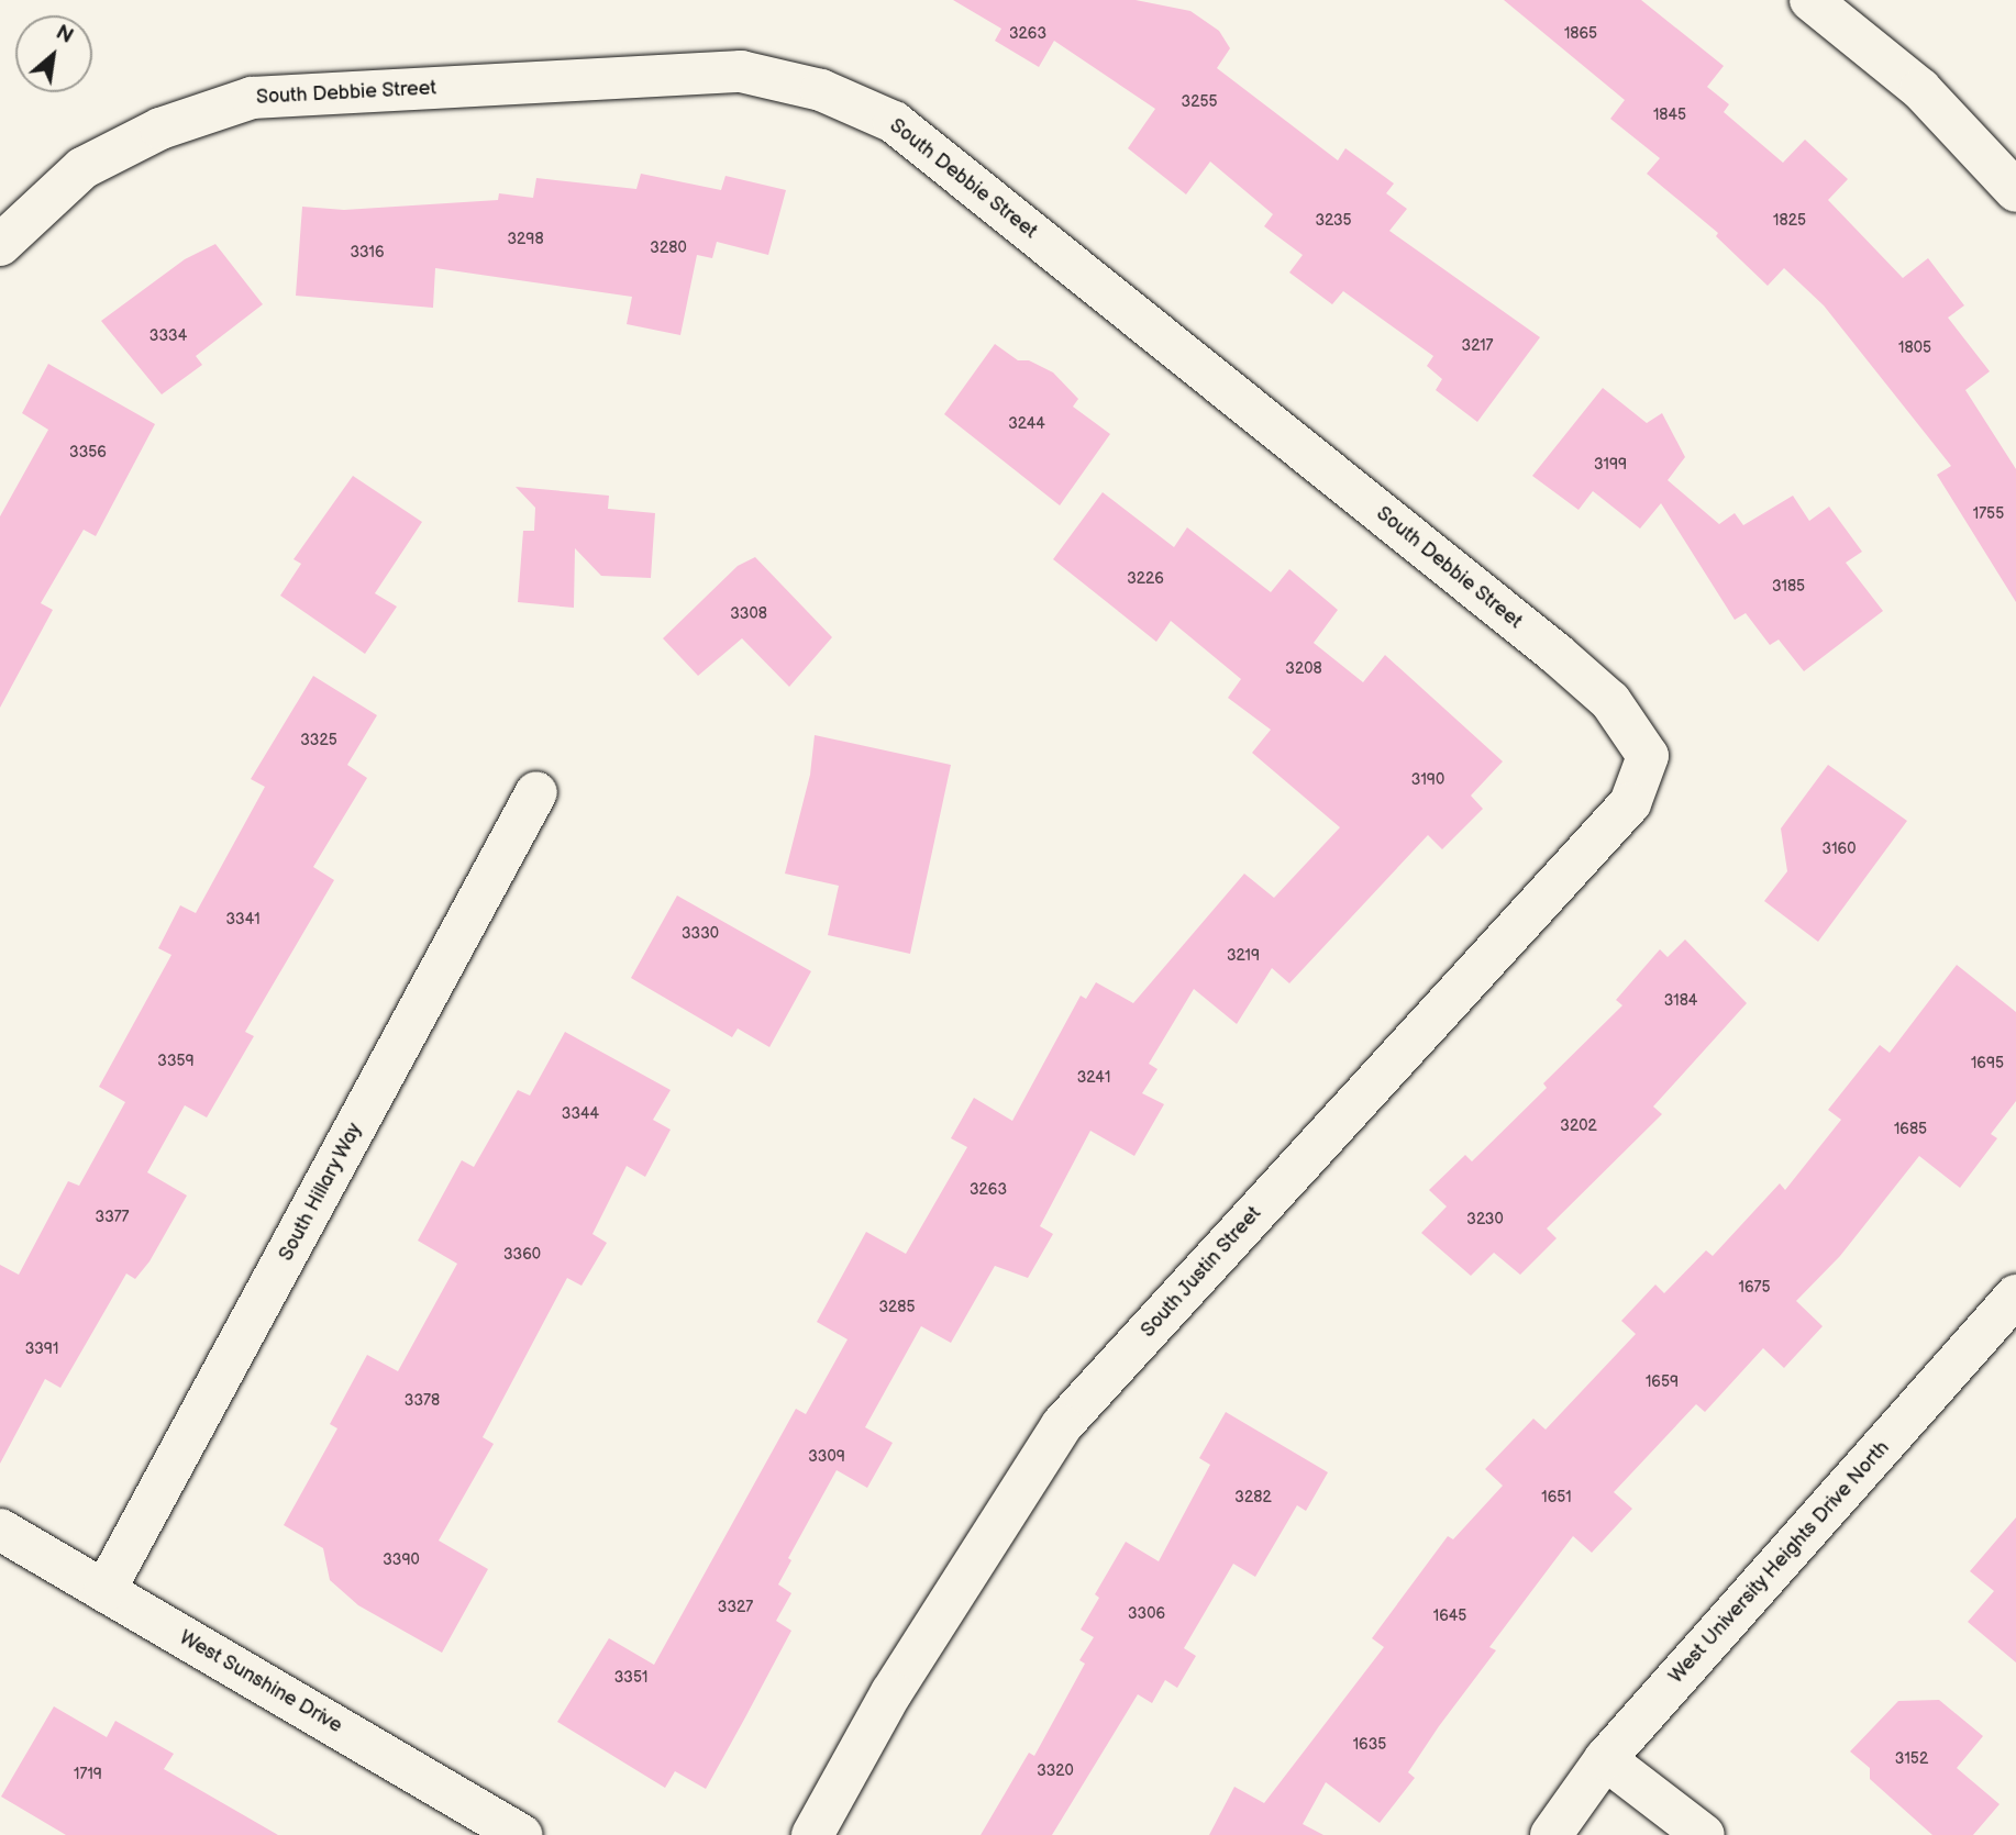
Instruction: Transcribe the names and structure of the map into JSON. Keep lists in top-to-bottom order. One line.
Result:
{"streets":{"street":["South Debbie Street","South Hillary Way","South Justin Street","West University Heights Drive North","West Sunshine Drive"]},"crossings":[["South Debbie Street","South Justin Street"],["South Hillary Way","West Sunshine Drive"]],"house_numbers":["3263","1865","3255","1845","3235","1825","3298","3280","3316","3334","3217","1805","3244","3356","3199","1755","3226","3185","3308","3208","3325","3190","3160","3341","3330","3219","3184","3359","1695","3241","3344","3202","1685","3263","3377","3230","3360","1675","3285","3391","1659","3378","3309","3282","1651","3390","3327","3306","1645","3351","1635","3152","3320","1719"],"north":"top right"}
